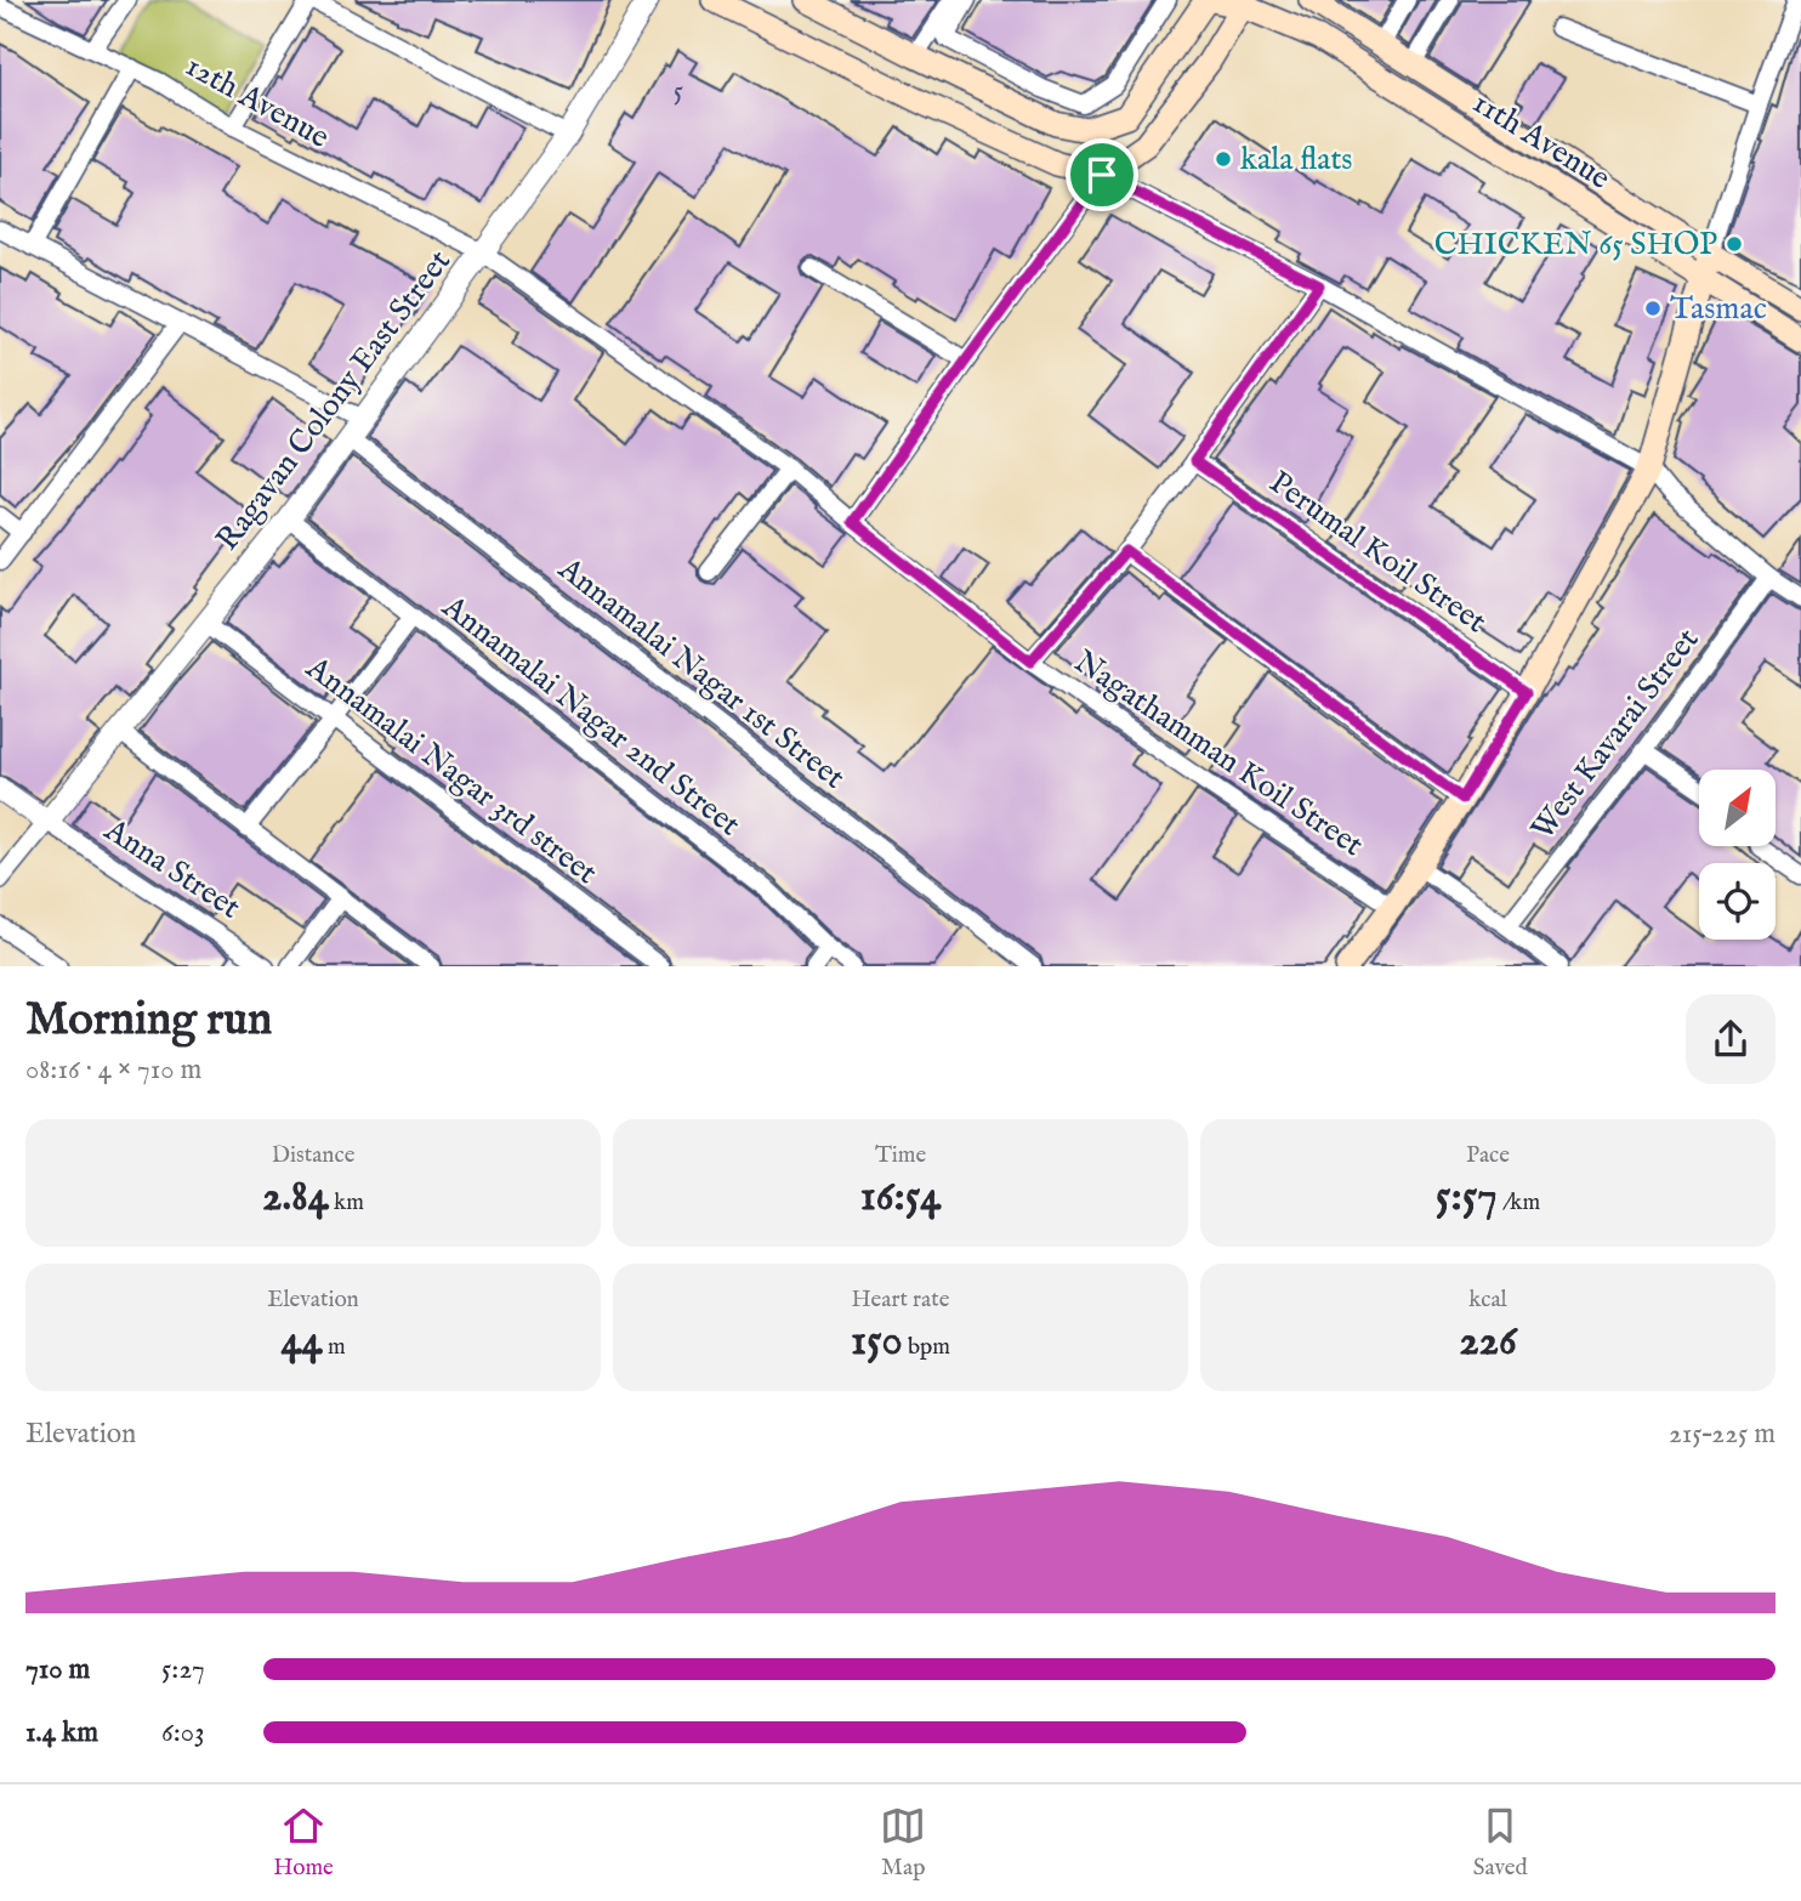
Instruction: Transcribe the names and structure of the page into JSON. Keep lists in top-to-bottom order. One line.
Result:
{"streets":{"main road":["11th Avenue"],"street":["12th Avenue","Ragavan Colony East Street","Perumal Koil Street","Annamalai Nagar 1st Street","Annamalai Nagar 2nd Street","West Kavarai Street","Nagathamman Koil Street","Annamalai Nagar 3rd street","Anna Street"]},"crossings":[["12th Avenue","Ragavan Colony East Street"],["12th Avenue","Nagathamman Koil Street"],["Ragavan Colony East Street","Annamalai Nagar 1st Street"],["Ragavan Colony East Street","Annamalai Nagar 2nd Street"],["Ragavan Colony East Street","Annamalai Nagar 3rd street"],["Ragavan Colony East Street","Anna Street"]],"places":["kala flats","CHICKEN 65 SHOP","Tasmac"],"house_numbers":["5"],"north":"top right","page":{"heading":["Morning run","08:16 · 4 × 710 m"],"stats":[["Distance","2.84 km"],["Time","16:54"],["Pace","5:57 /km"],["Elevation","44 m"],["Heart rate","150 bpm"],["kcal","226"]],"chart":["Elevation","215–225 m"],"list":[{"name":"710 m","note":"5:27"},{"name":"1.4 km","note":"6:03"}],"tabs":["Home","Map","Saved"]}}
